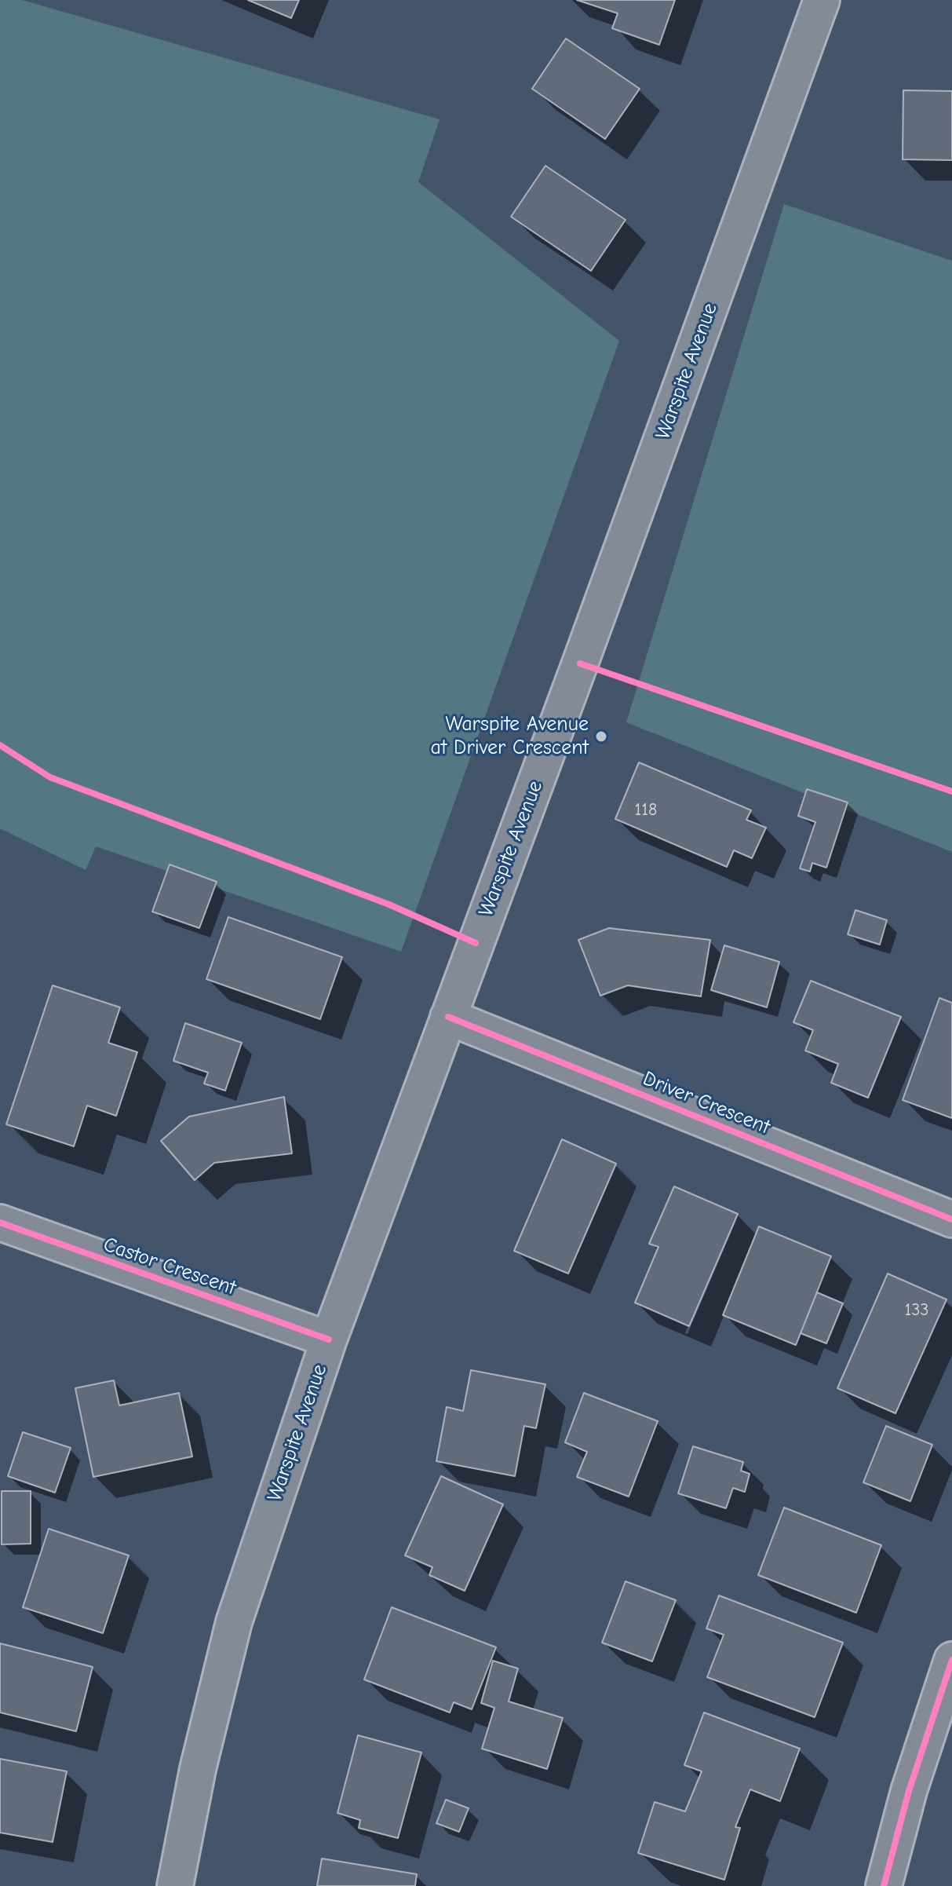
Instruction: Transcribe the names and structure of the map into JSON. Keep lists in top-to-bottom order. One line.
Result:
{"streets":{"main road":["Warspite Avenue","Driver Crescent","Castor Crescent"]},"crossings":[["Warspite Avenue","Driver Crescent"],["Warspite Avenue","Castor Crescent"]],"places":["Warspite Avenue at Driver Crescent"],"house_numbers":["118","133"]}
